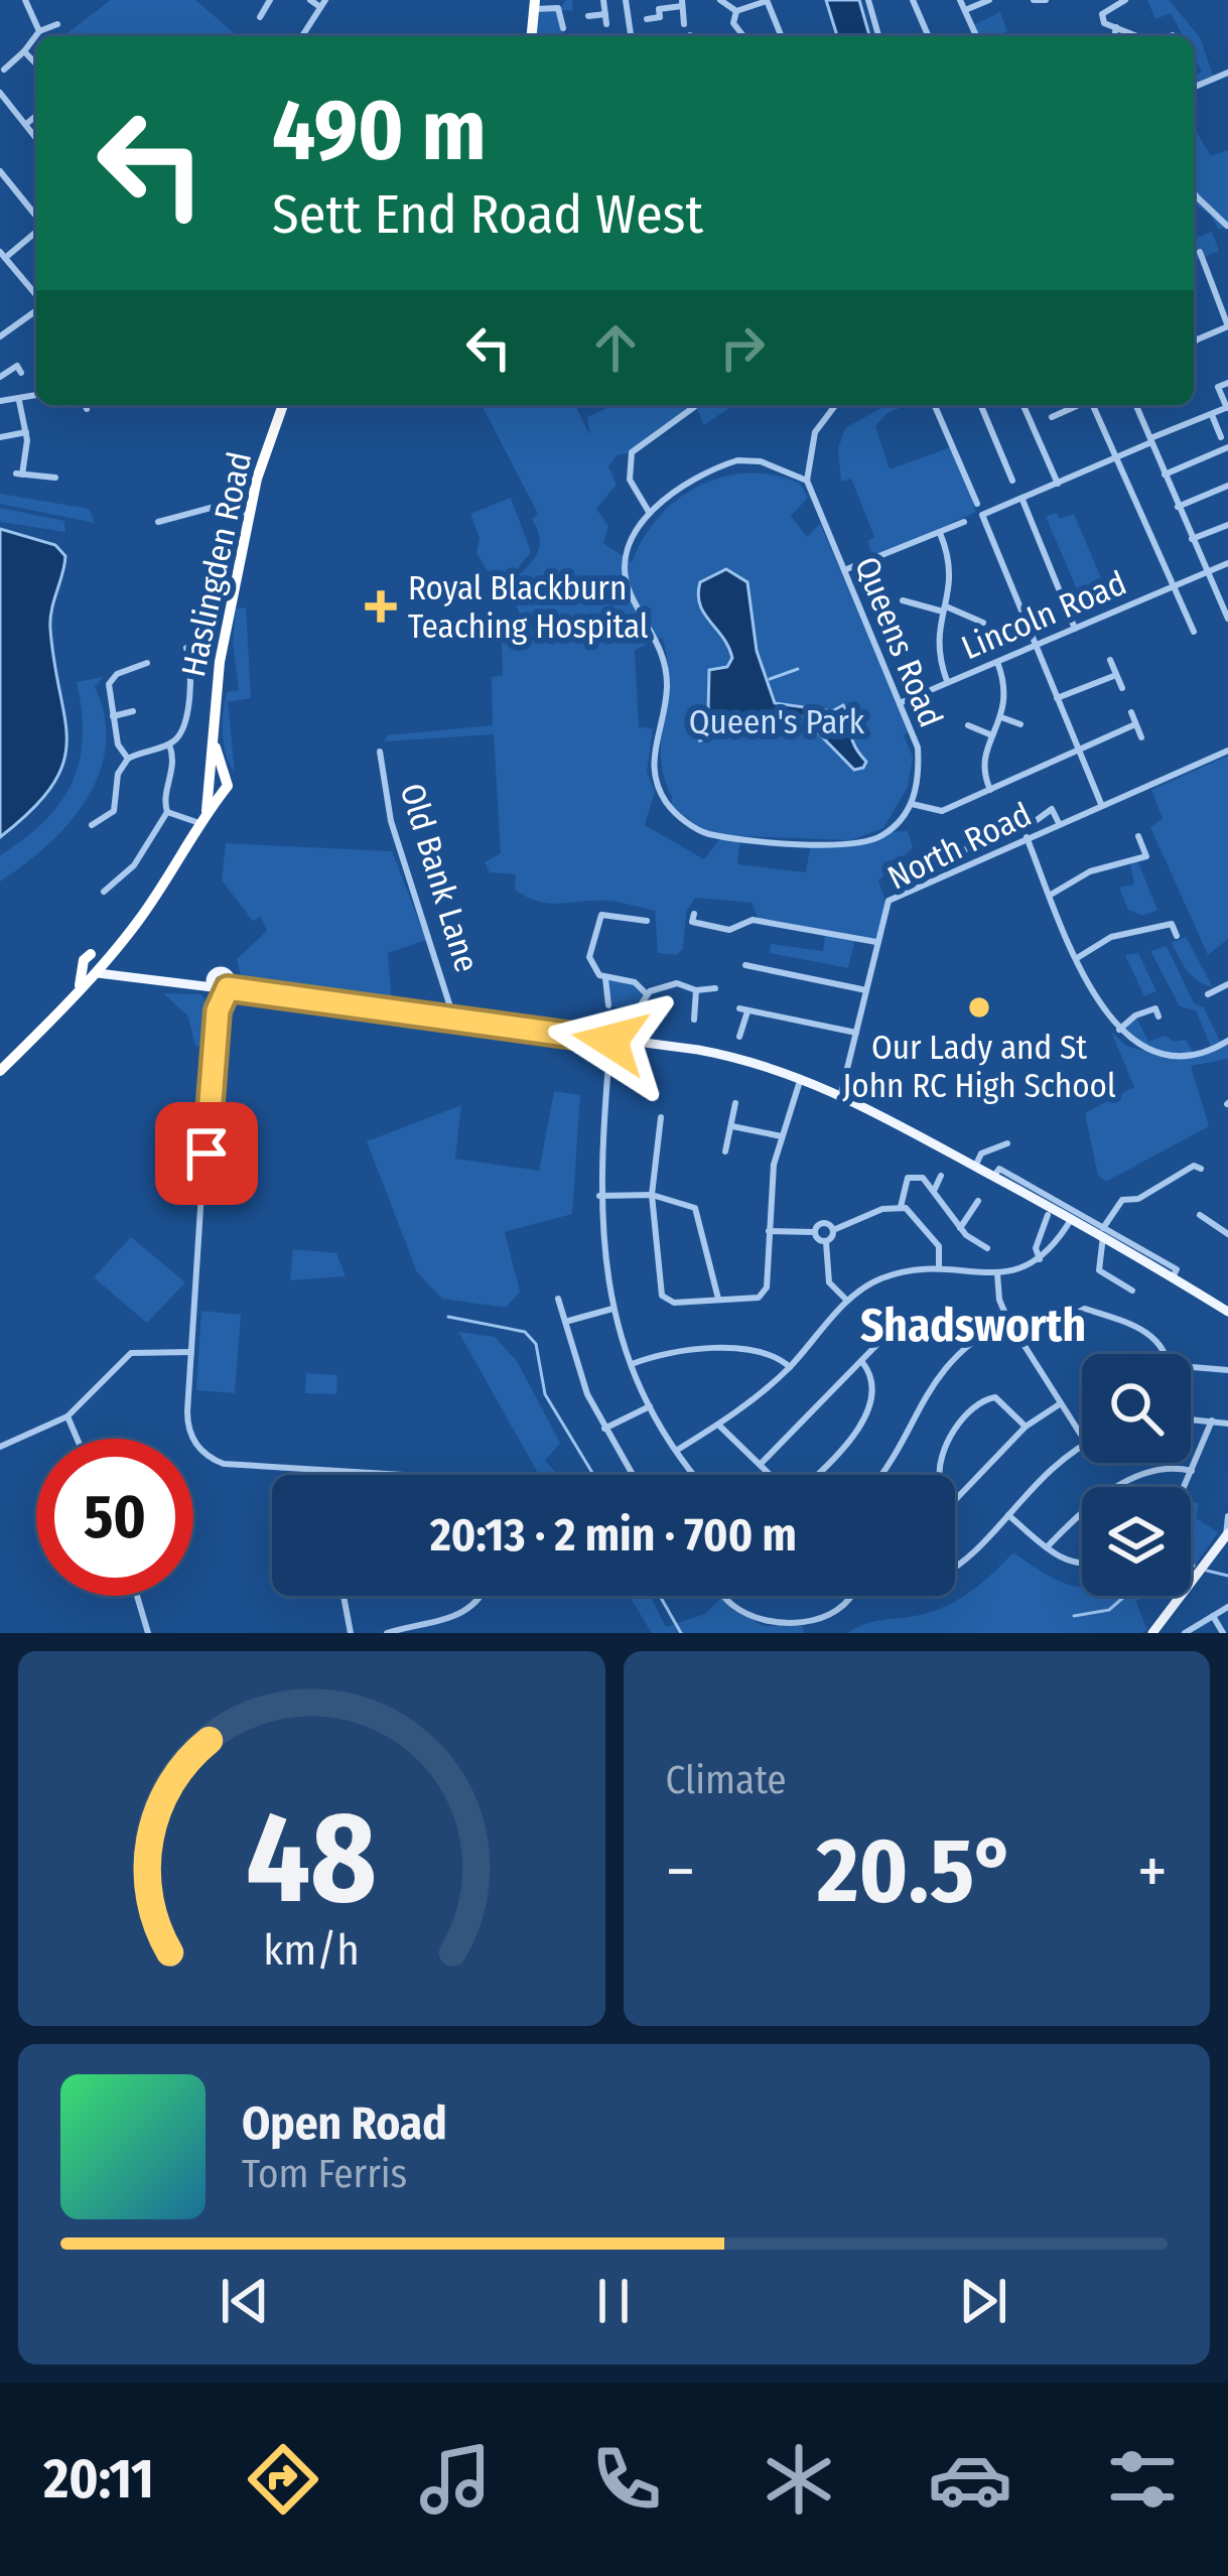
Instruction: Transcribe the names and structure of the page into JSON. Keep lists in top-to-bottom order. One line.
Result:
{"streets":{"highway":["Haslingden Road"],"street":["Lincoln Road","Queens Road","North Road","Old Bank Lane"]},"crossings":[["Lincoln Road","Queens Road"]],"districts":["Shadsworth"],"parks":["Queen's Park"],"places":{"health":["Royal Blackburn Teaching Hospital"],"other":["Our Lady and St John RC High School"]},"page":{"turn":["490 m","Sett End Road West"],"limit":"50","trip":"20:13 · 2 min · 700 m","tile":"Climate","heat":["−","20.5°","+"],"song":["Open Road","Tom Ferris"],"tabs":"20:11","gauge":["48","km/h"]}}
